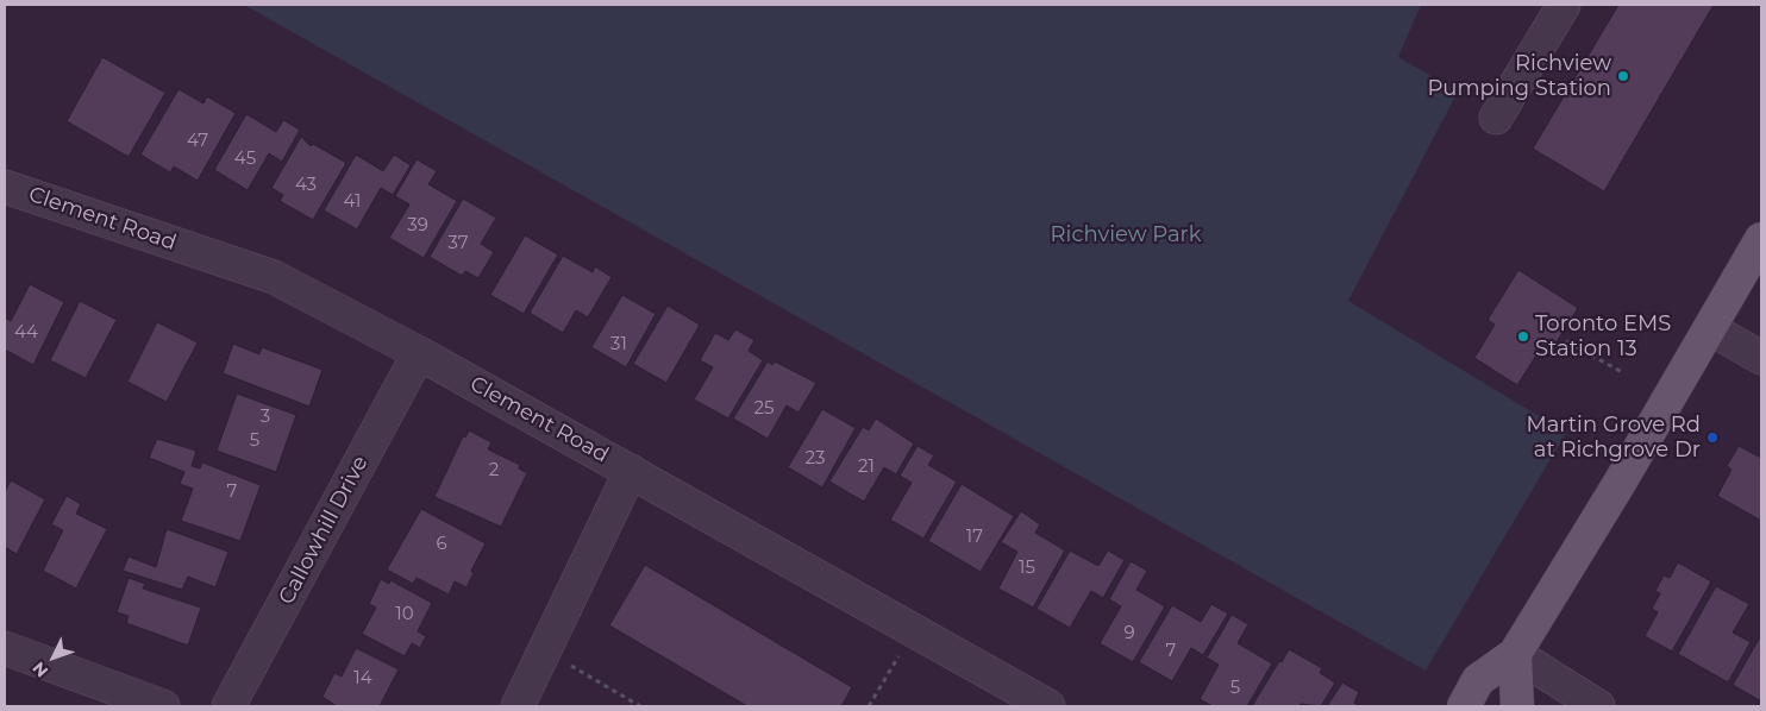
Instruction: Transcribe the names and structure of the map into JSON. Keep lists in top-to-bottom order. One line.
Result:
{"streets":{"street":["Clement Road","Callowhill Drive"]},"crossings":[["Clement Road","Callowhill Drive"]],"parks":["Richview Park"],"places":["Richview Pumping Station","Toronto EMS Station 13","Martin Grove Rd at Richgrove Dr"],"house_numbers":["47","45","43","41","39","37","44","31","25","3","5","23","21","2","7","17","6","15","10","9","7","14","5"],"north":"bottom left"}
